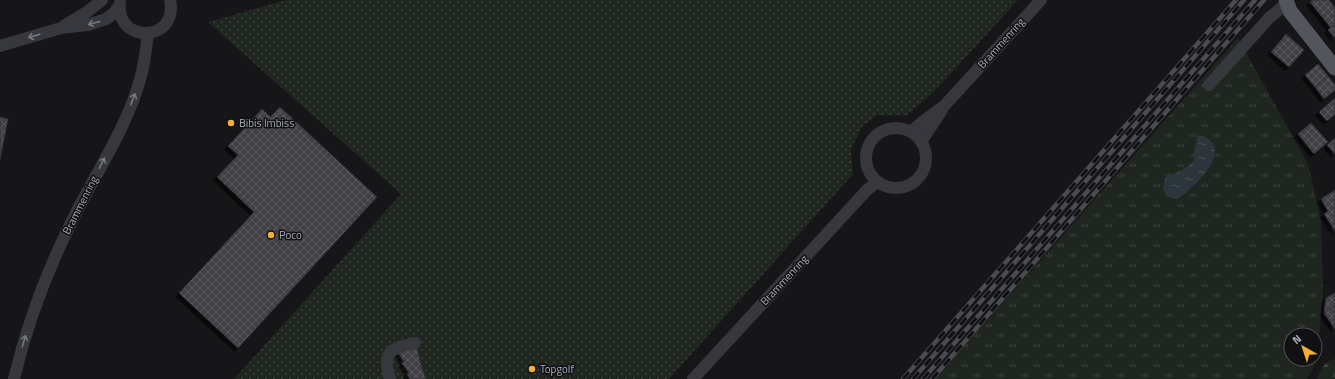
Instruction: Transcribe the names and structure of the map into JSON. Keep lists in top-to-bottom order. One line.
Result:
{"streets":{"street":["Brammenring"]},"one_way":["Brammenring"],"places":["Bibis Imbiss","Poco","Topgolf"],"north":"top left"}
